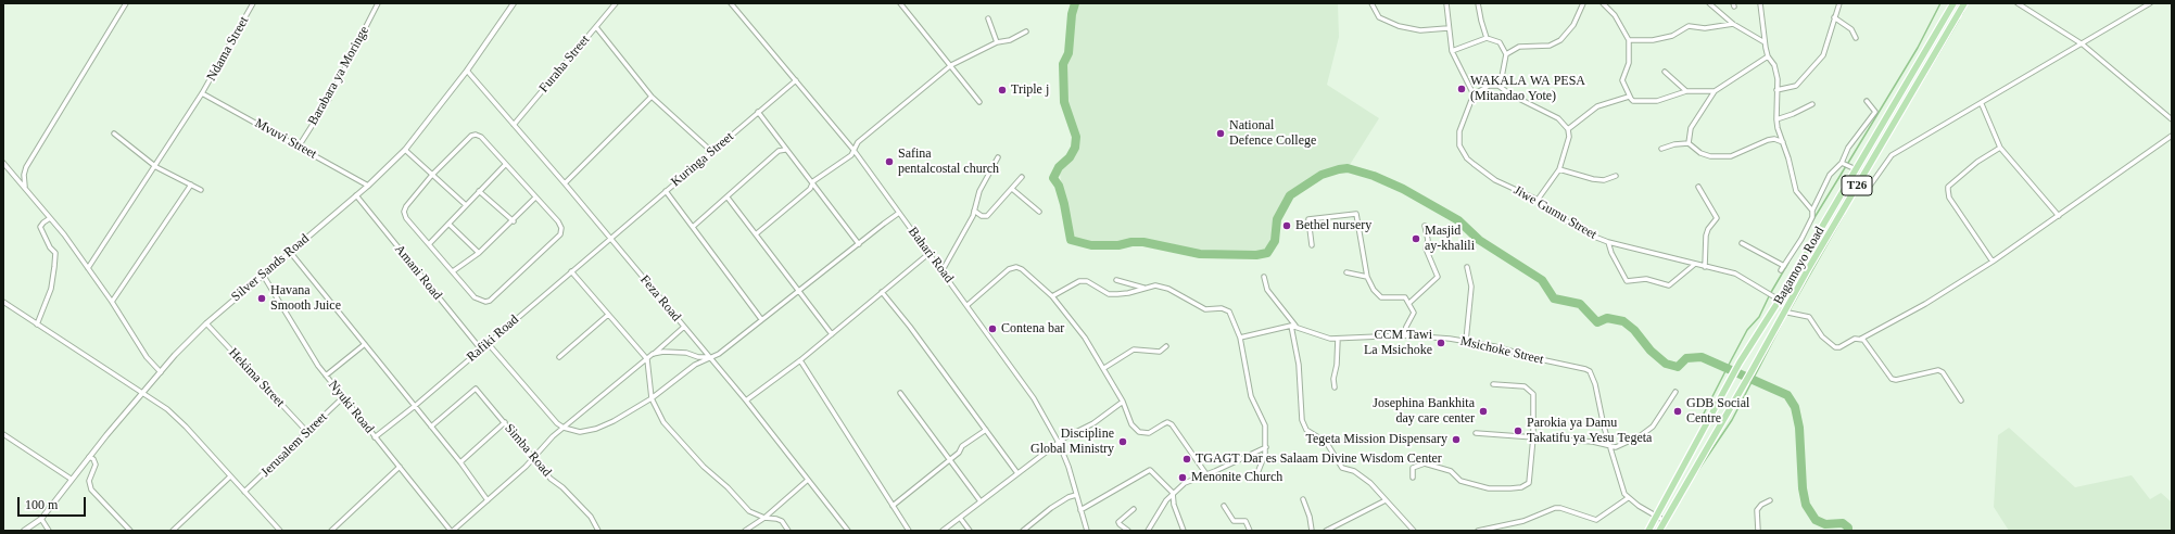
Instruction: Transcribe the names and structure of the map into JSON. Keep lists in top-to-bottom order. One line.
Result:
{"streets":{"highway":["T26","Bagamoyo Road"],"street":["Ndama Street","Furaha Street","Barabara ya Moringe","Mvuvi Street","Kuringa Street","Jiwe Gumu Street","Bahari Road","Silver Sands Road","Amani Road","Feza Road","Rafiki Road","Msichoke Street","Hekima Street","Nyuki Road","Jerusalem Street","Simba Road"]},"crossings":[["Ndama Street","Mvuvi Street"],["Furaha Street","Feza Road"],["Barabara ya Moringe","Mvuvi Street"],["Mvuvi Street","Silver Sands Road"],["Kuringa Street","Bahari Road"],["Kuringa Street","Feza Road"],["Kuringa Street","Rafiki Road"],["Jiwe Gumu Street","Bagamoyo Road"],["Silver Sands Road","Amani Road"],["Silver Sands Road","Feza Road"],["Silver Sands Road","Hekima Street"],["Silver Sands Road","Nyuki Road"],["Amani Road","Rafiki Road"],["Feza Road","Rafiki Road"],["Rafiki Road","Nyuki Road"],["Hekima Street","Jerusalem Street"],["Nyuki Road","Jerusalem Street"]],"places":["WAKALA WA PESA (Mitandao Yote)","Triple j","National Defence College","Safina pentalcostal church","Bethel nursery","Masjid ay-khalili","Havana Smooth Juice","Contena bar","CCM Tawi La Msichoke","Josephina Bankhita day care center","GDB Social Centre","Parokia ya Damu Takatifu ya Yesu Tegeta","Tegeta Mission Dispensary","Discipline Global Ministry","TGAGT Dar es Salaam Divine Wisdom Center","Menonite Church"],"scale_bar":"100 m"}
